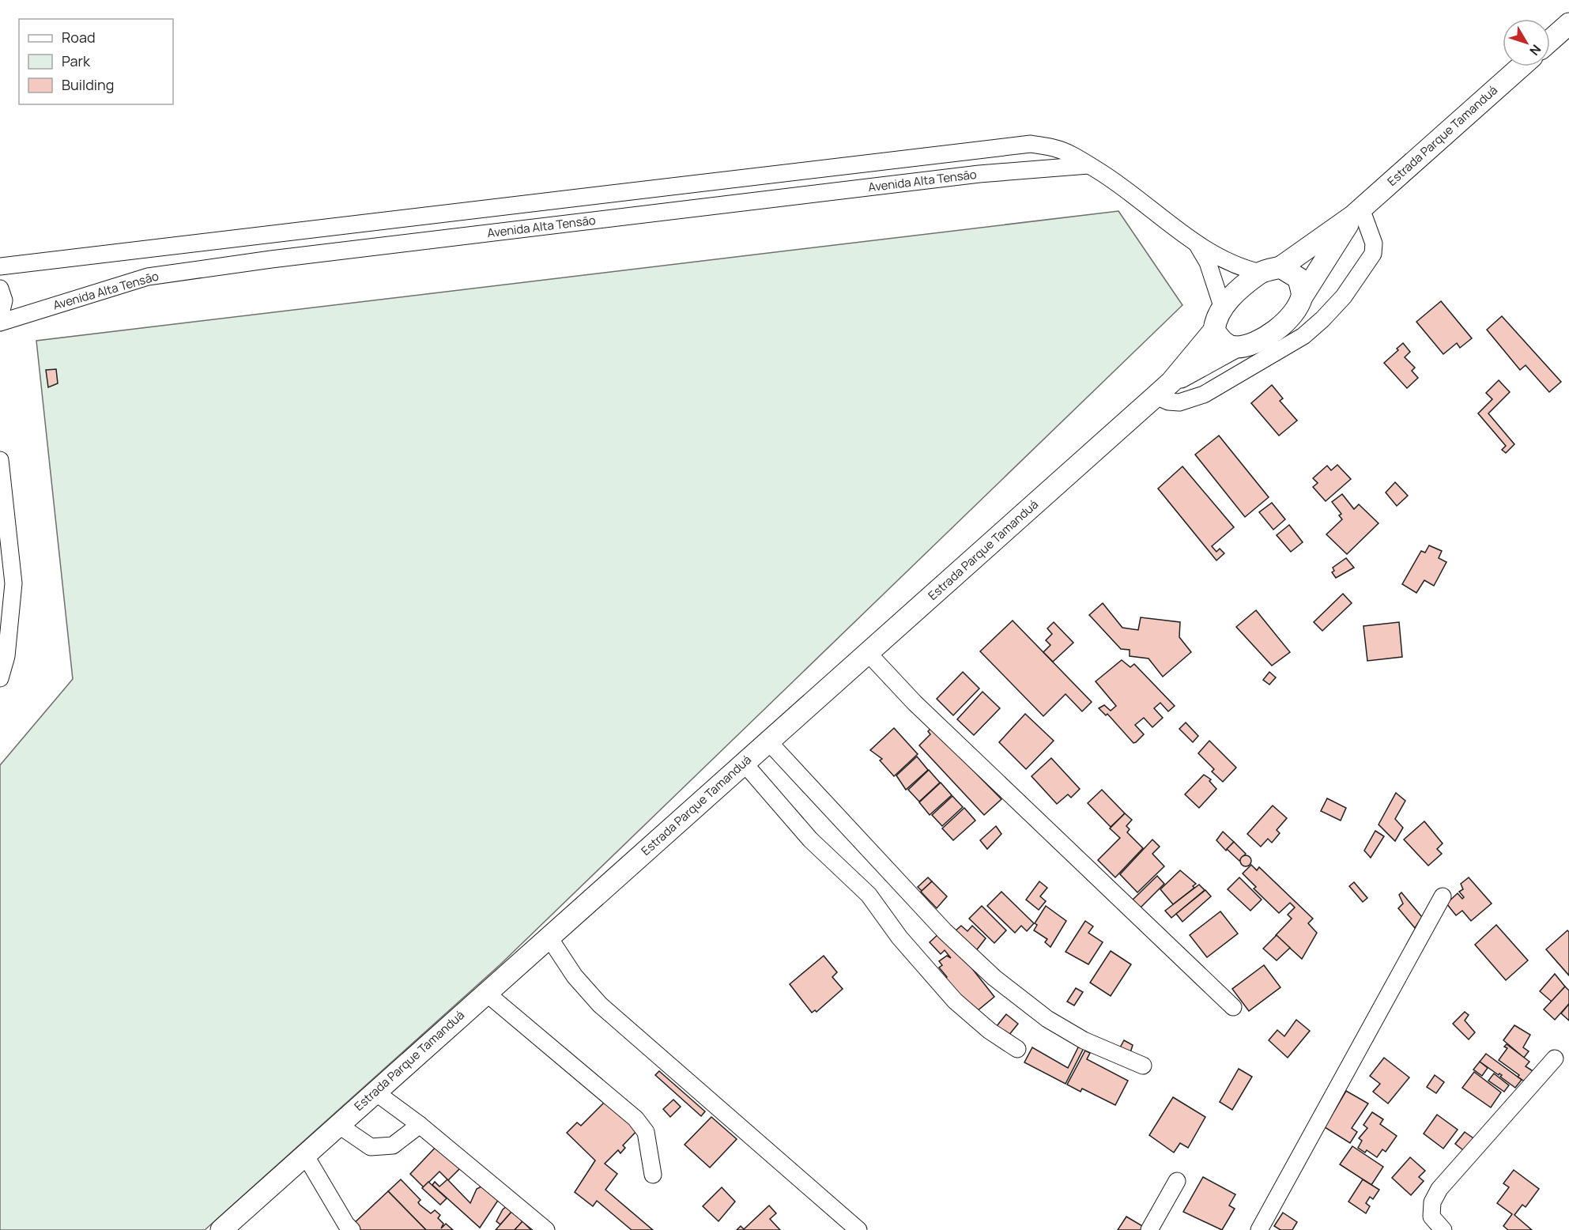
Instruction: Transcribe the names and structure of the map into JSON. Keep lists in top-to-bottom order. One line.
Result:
{"streets":{"main road":["Estrada Parque Tamanduá"],"street":["Avenida Alta Tensāo"]},"crossings":[["Estrada Parque Tamanduá","Avenida Alta Tensāo"]],"legend":["Road","Park","Building"],"north":"bottom right"}
